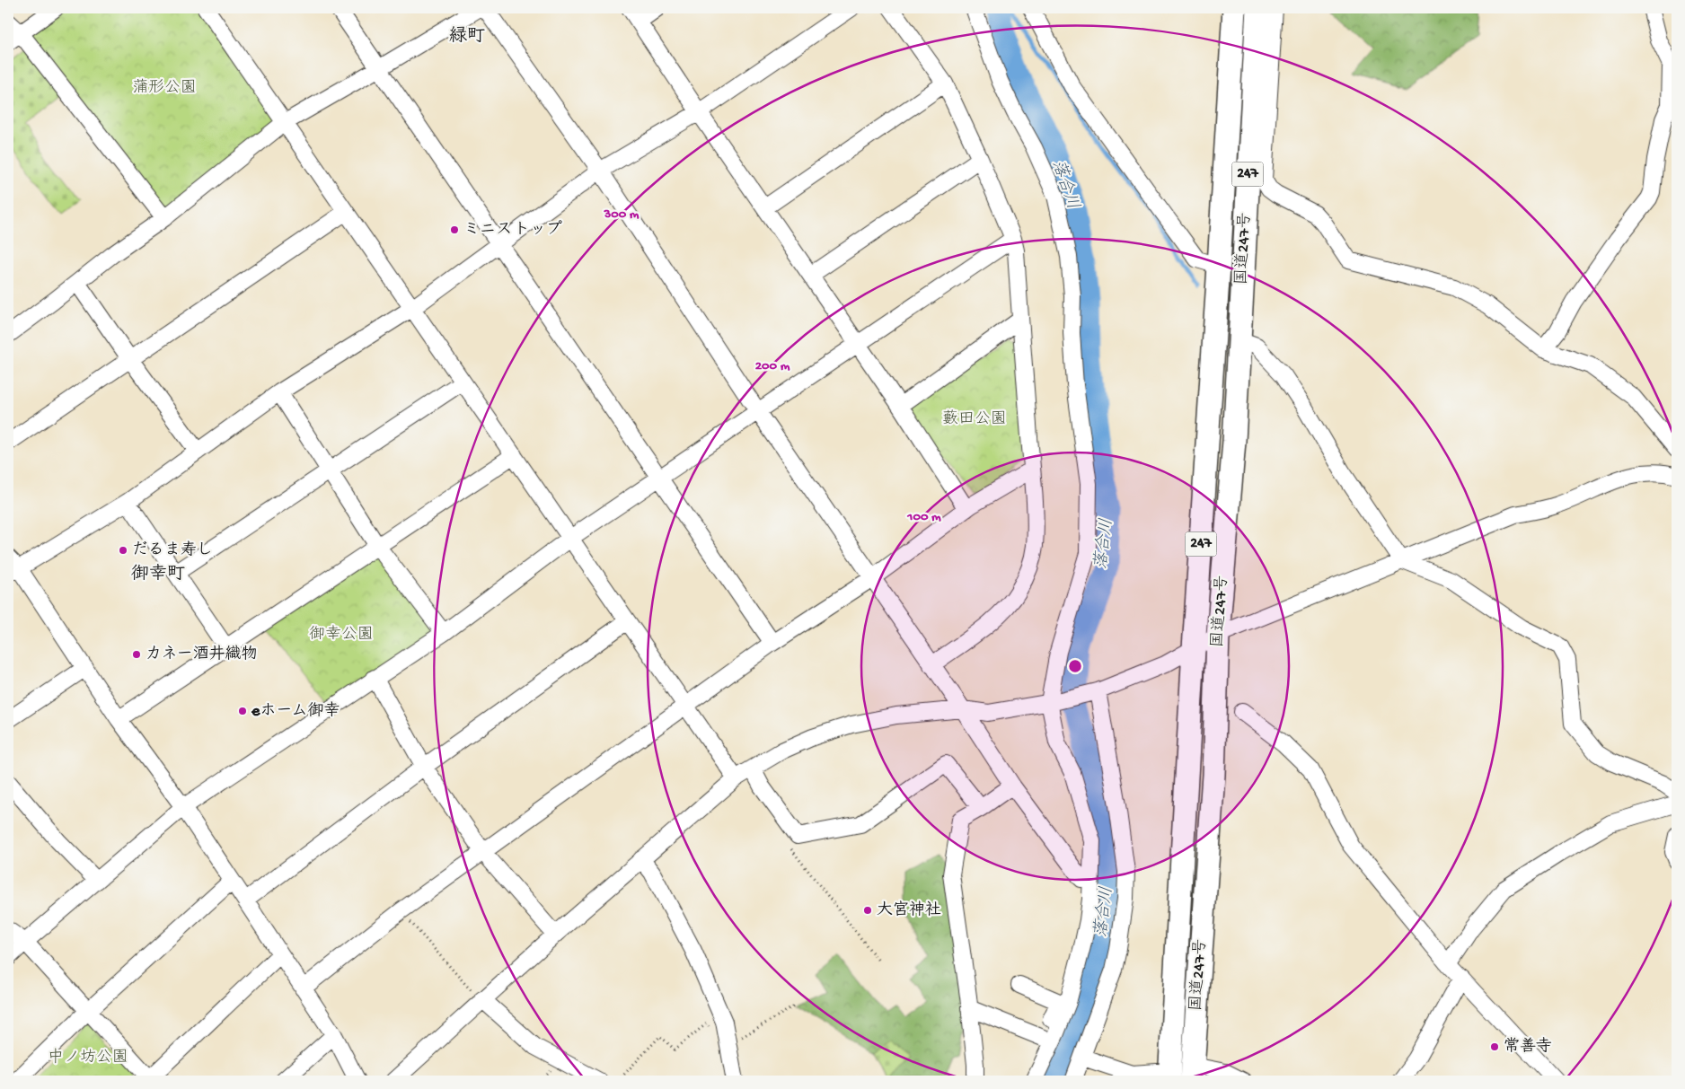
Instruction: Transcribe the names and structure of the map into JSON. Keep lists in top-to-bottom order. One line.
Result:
{"streets":{"highway":["247","国道247号"]},"districts":["緑町","御幸町"],"water":["落合川"],"parks":["蒲形公園","藪田公園","御幸公園","中ノ坊公園"],"places":["ミニストップ","だるま寿し","カネー酒井織物","eホーム御幸","大宮神社","常善寺"],"rings":["300 m","200 m","100 m"]}
